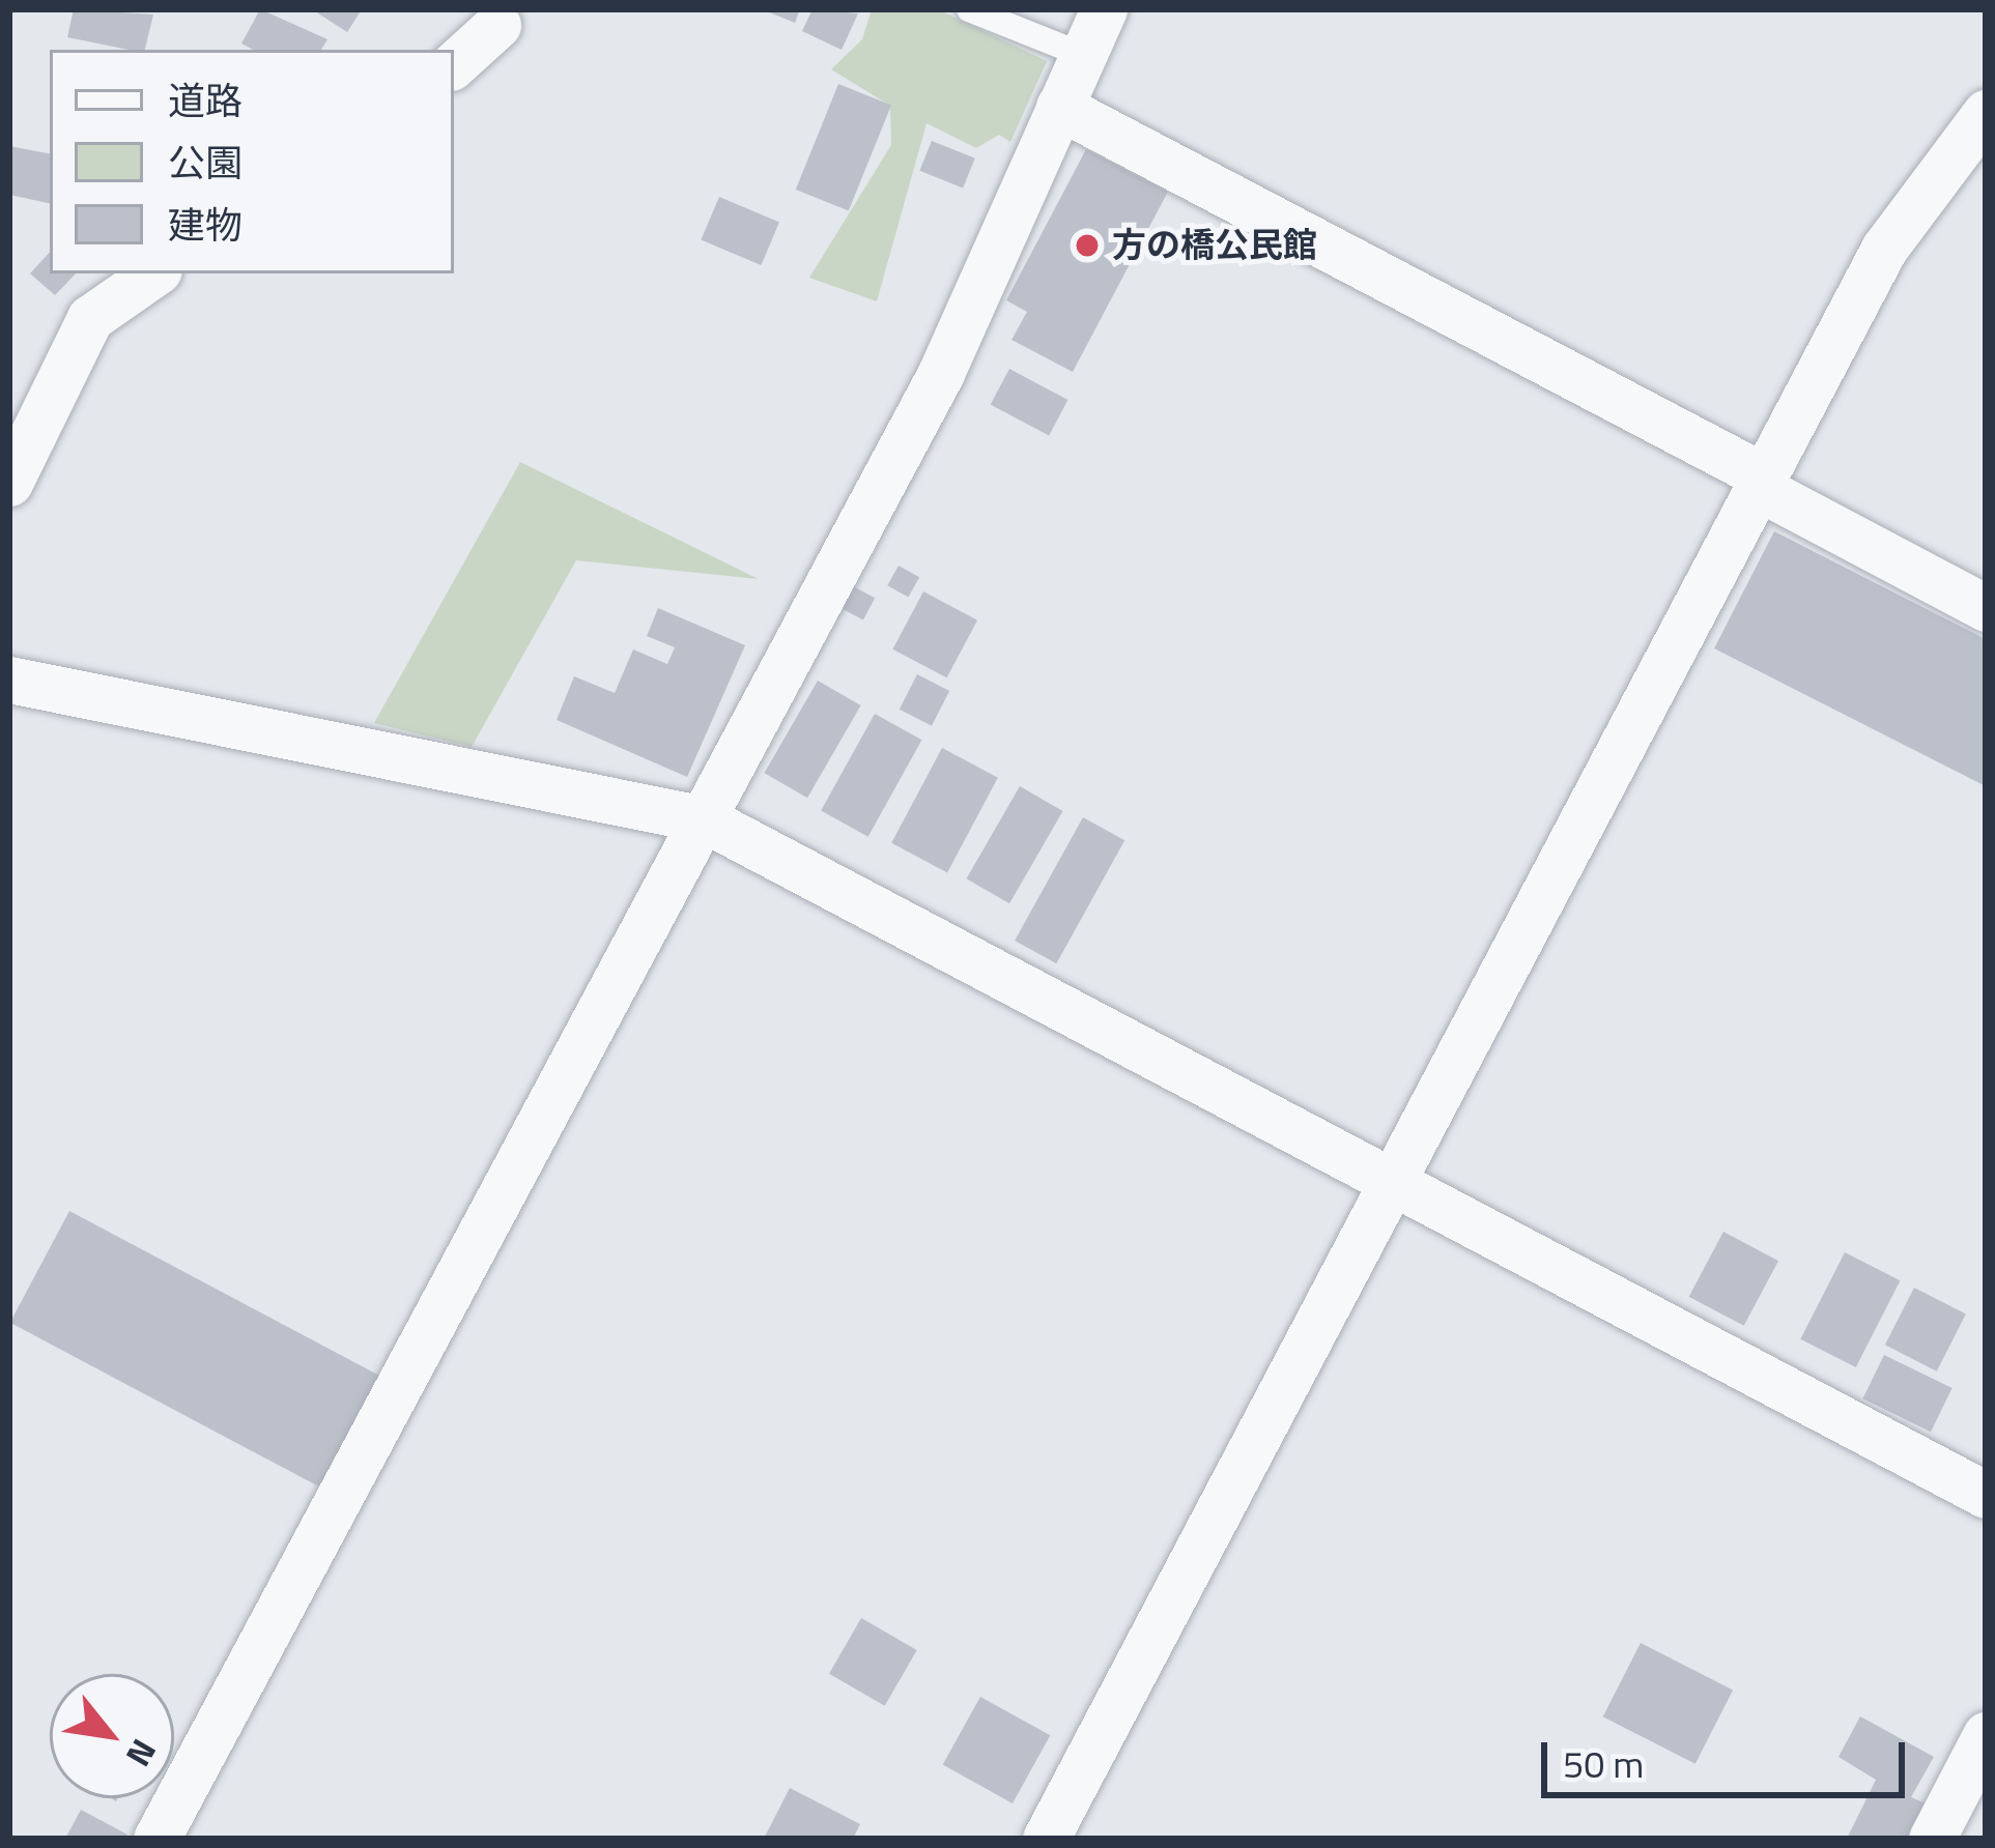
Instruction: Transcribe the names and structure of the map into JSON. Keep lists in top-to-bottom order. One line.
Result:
{"places":["方の橋公民館"],"legend":["道路","公園","建物"],"scale_bar":"50 m","north":"bottom right"}
